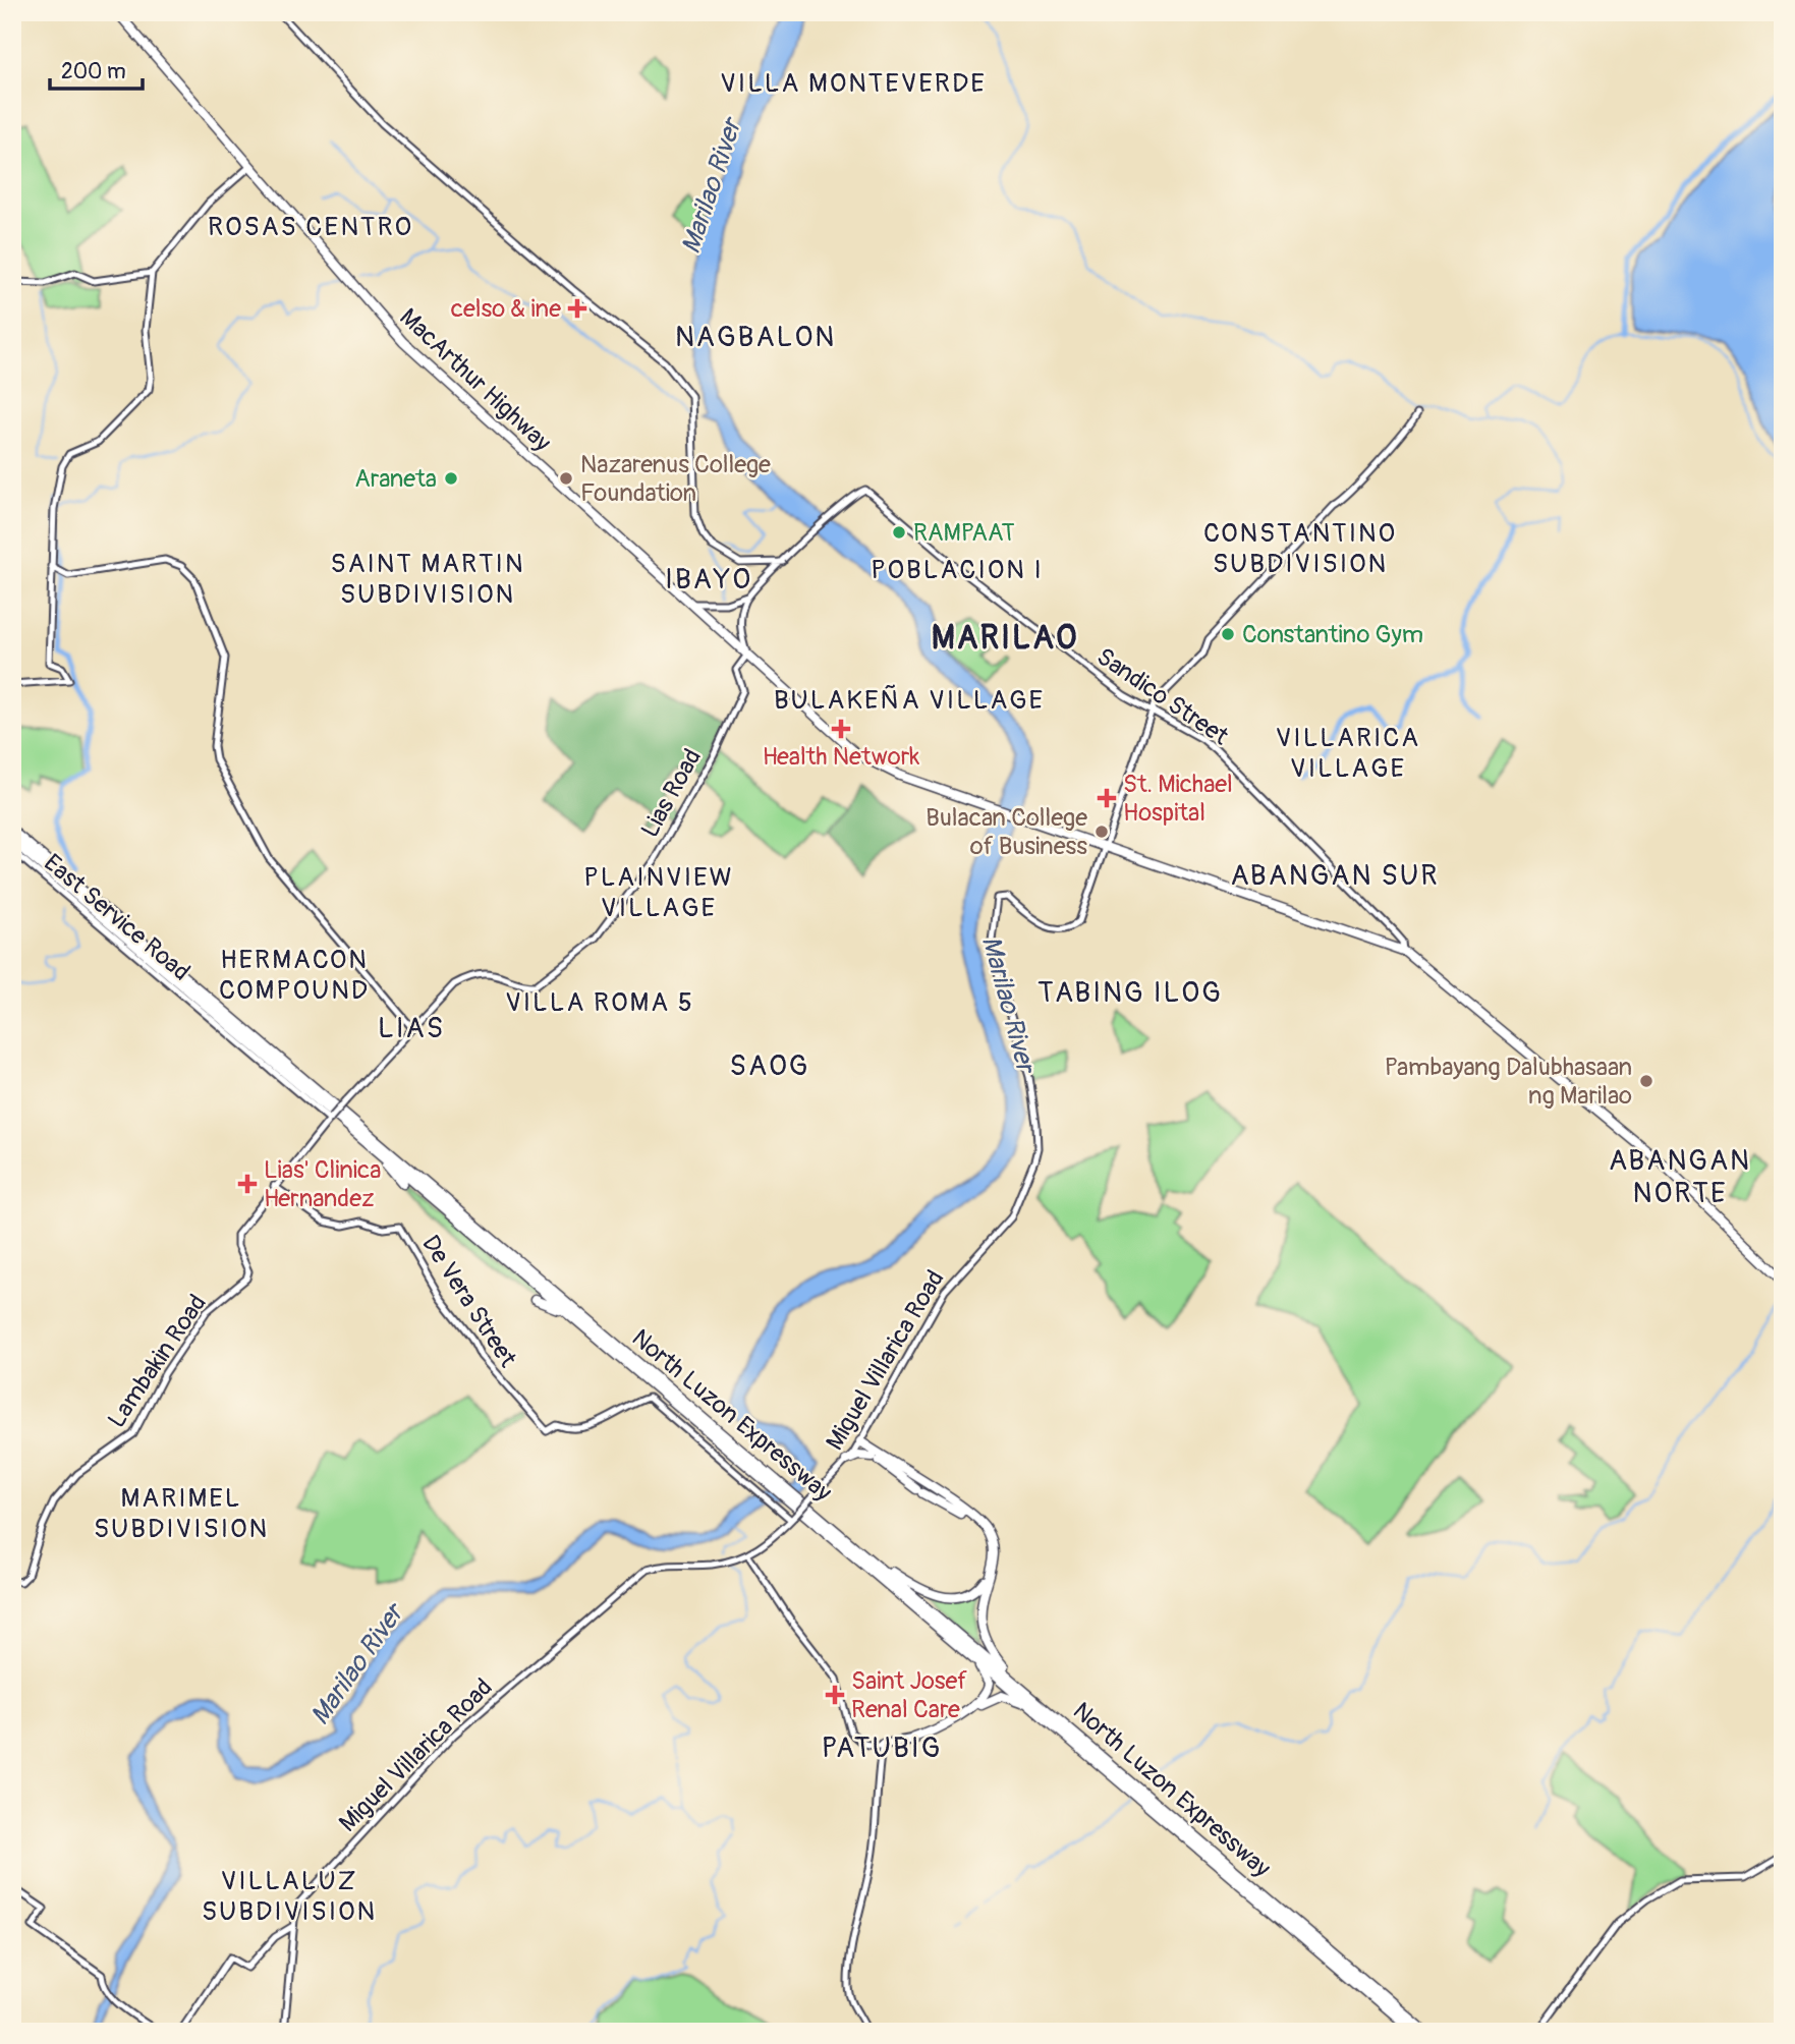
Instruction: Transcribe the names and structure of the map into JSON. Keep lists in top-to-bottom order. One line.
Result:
{"streets":{"highway":["MacArthur Highway","North Luzon Expressway"],"main road":["Sandico Street","Lias Road","East Service Road","De Vera Street","Miguel Villarica Road","Lambakin Road"]},"crossings":[["MacArthur Highway","Sandico Street"],["MacArthur Highway","Lias Road"],["MacArthur Highway","Miguel Villarica Road"],["Lias Road","East Service Road"],["Lias Road","Lambakin Road"],["East Service Road","Lambakin Road"],["De Vera Street","Miguel Villarica Road"],["De Vera Street","Lambakin Road"]],"districts":["VILLA MONTEVERDE","ROSAS CENTRO","NAGBALON","CONSTANTINO SUBDIVISION","SAINT MARTIN SUBDIVISION","POBLACION I","IBAYO","MARILAO","BULAKEÑA VILLAGE","VILLARICA VILLAGE","ABANGAN SUR","PLAINVIEW VILLAGE","HERMACON COMPOUND","TABING ILOG","VILLA ROMA 5","LIAS","SAOG","ABANGAN NORTE","MARIMEL SUBDIVISION","PATUBIG","VILLALUZ SUBDIVISION"],"water":["Marilao River"],"places":{"health":["celso & ine","Health Network","St. Michael Hospital","Lias' Clinica Hernandez","Saint Josef Renal Care"],"other":["Araneta","Nazarenus College Foundation","RAMPAAT","Constantino Gym","Bulacan College of Business","Pambayang Dalubhasaan ng Marilao"]},"scale_bar":"200 m"}
